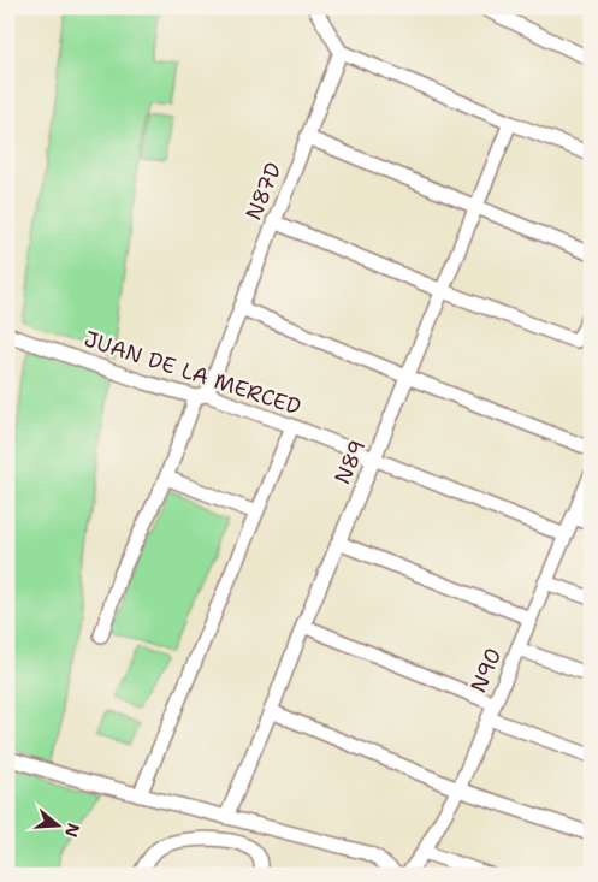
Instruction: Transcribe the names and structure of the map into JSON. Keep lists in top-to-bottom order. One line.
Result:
{"streets":{"street":["N87D","JUAN DE LA MERCED","N89","N90"]},"crossings":[["N87D","JUAN DE LA MERCED"],["JUAN DE LA MERCED","N89"],["JUAN DE LA MERCED","N90"]],"north":"right"}
